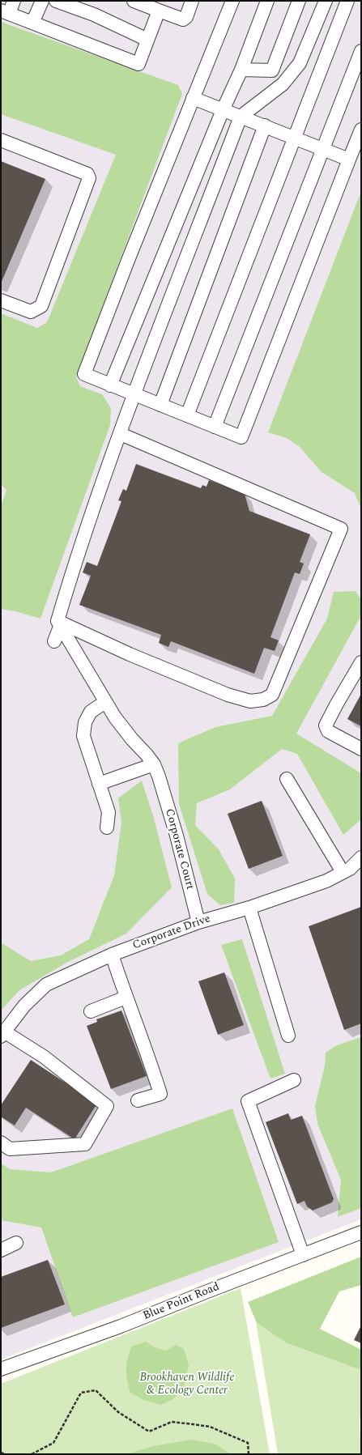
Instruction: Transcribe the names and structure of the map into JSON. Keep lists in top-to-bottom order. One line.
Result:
{"streets":{"street":["Corporate Court","Corporate Drive","Blue Point Road"]},"crossings":[["Corporate Court","Corporate Drive"]],"parks":["Brookhaven Wildlife & Ecology Center"]}
